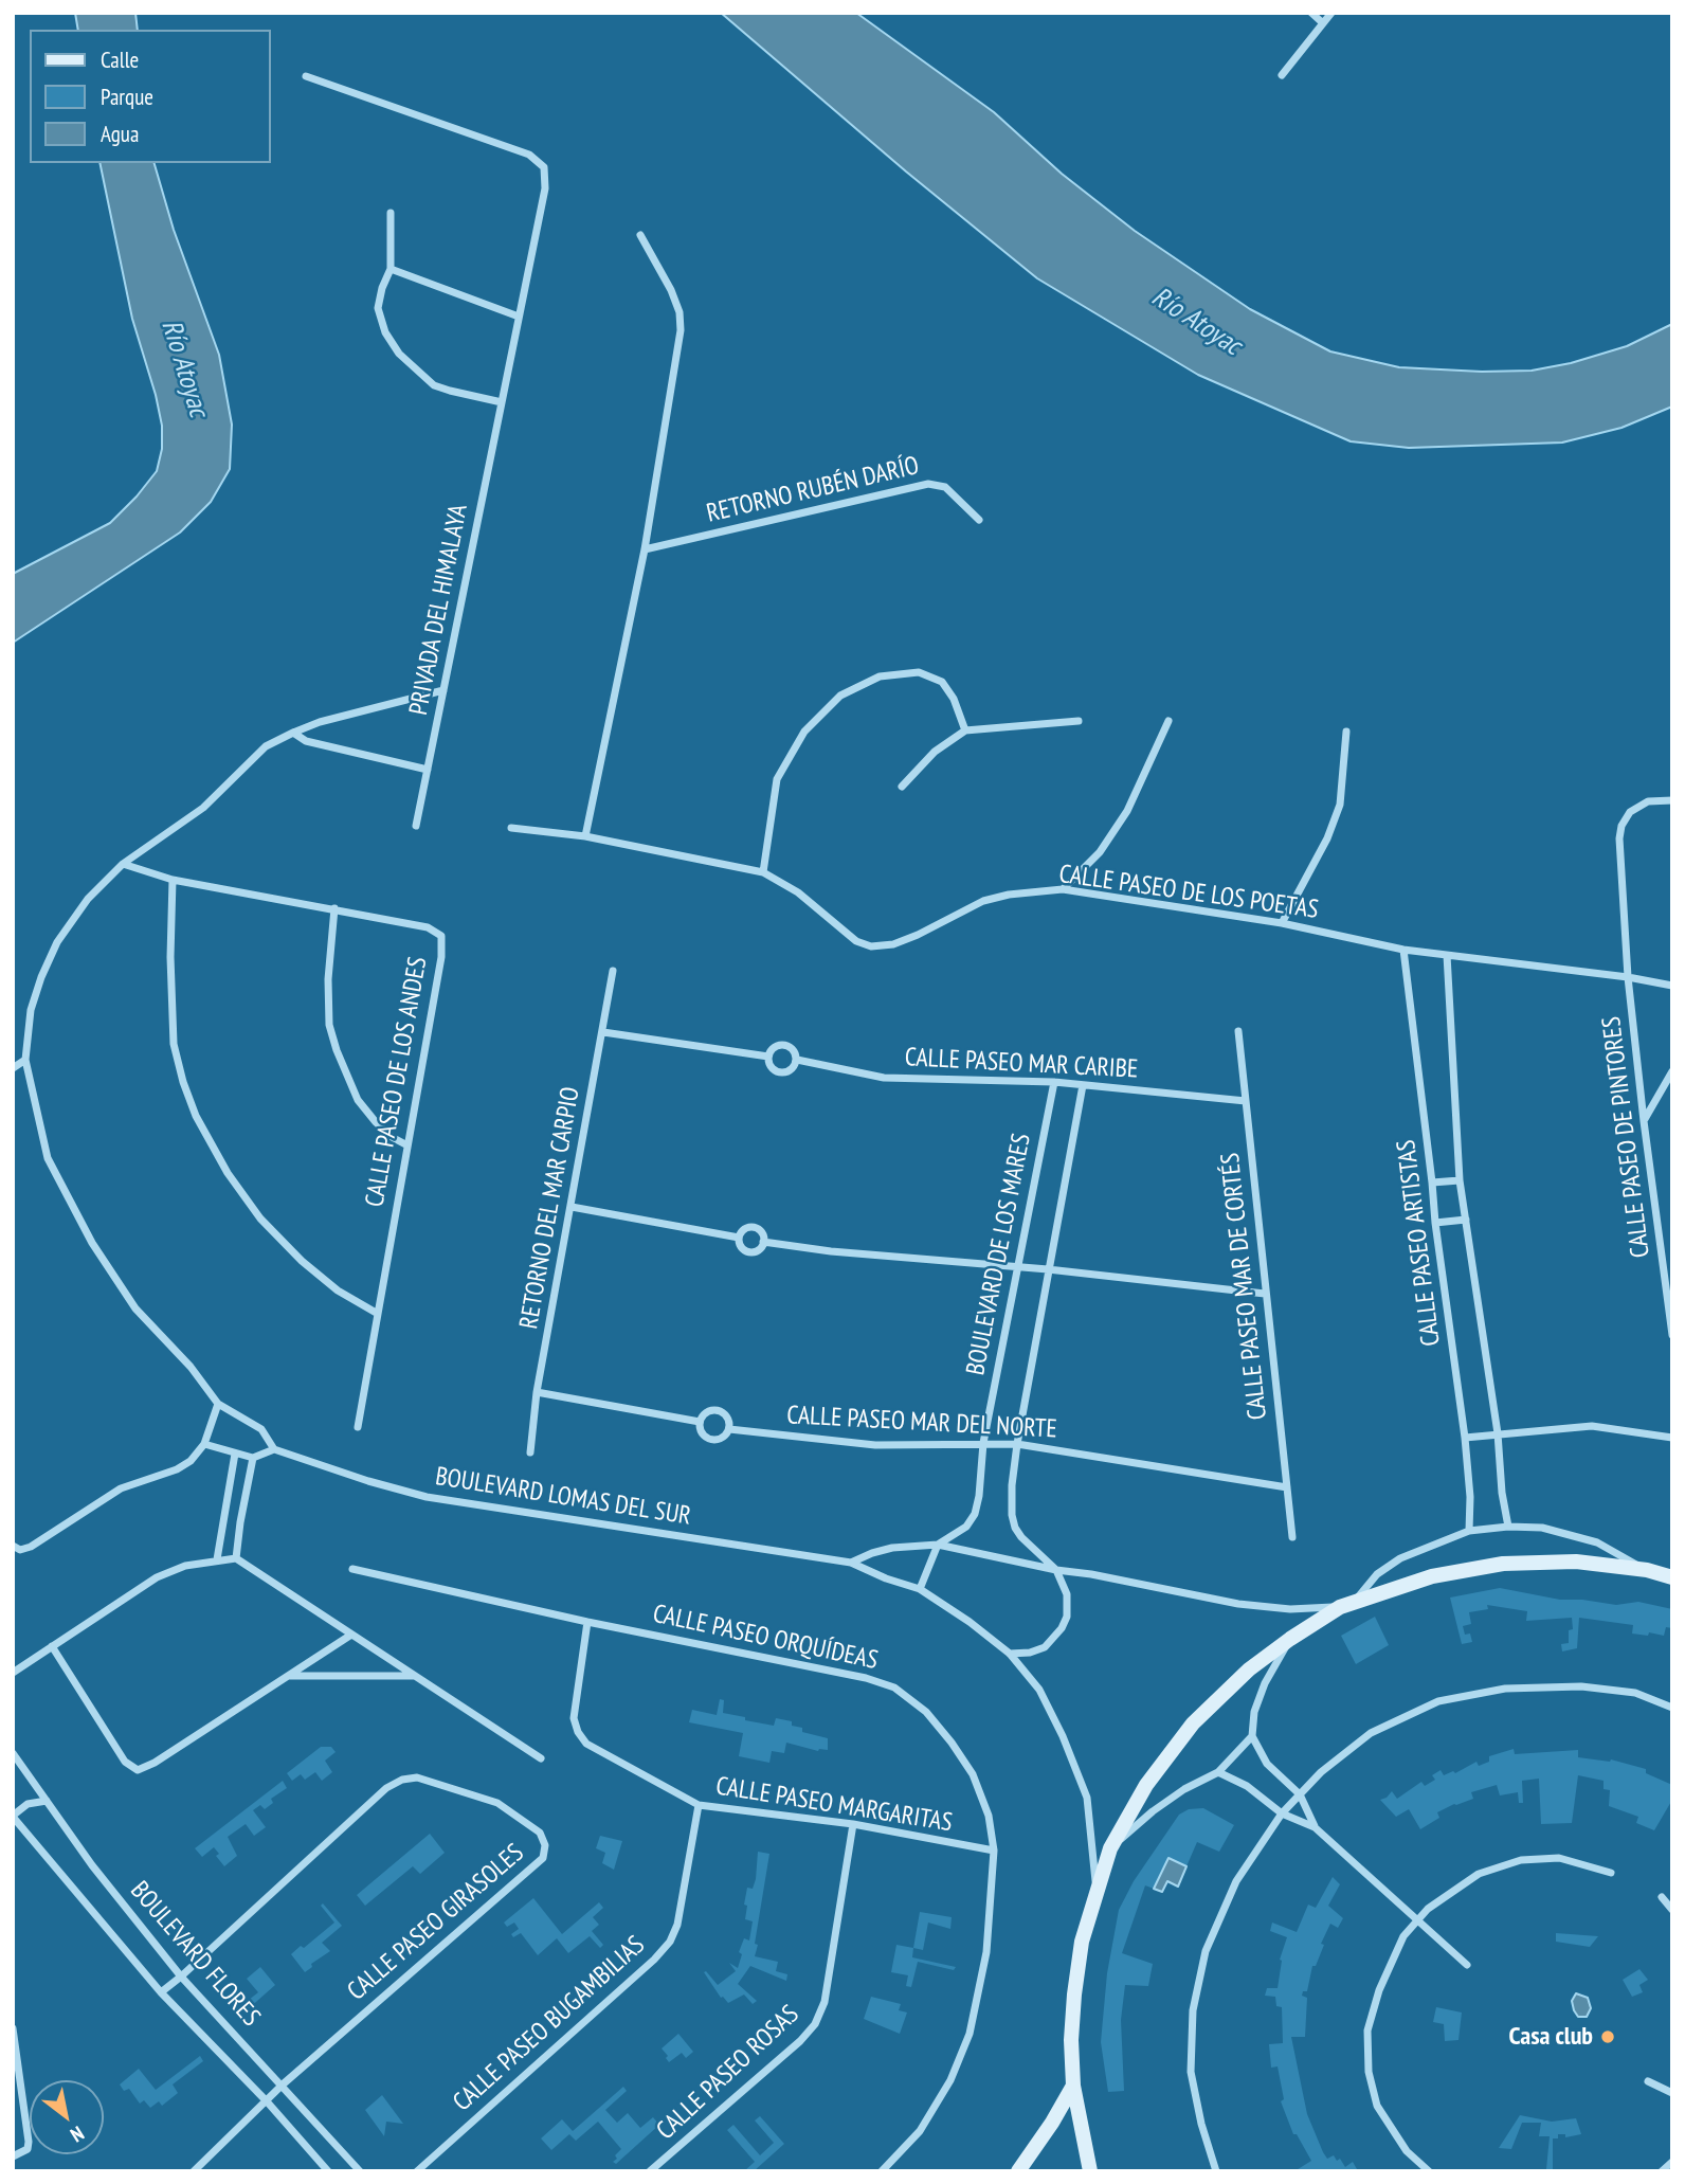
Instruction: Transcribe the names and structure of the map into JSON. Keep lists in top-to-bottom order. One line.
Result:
{"streets":{"street":["RETORNO RUBÉN DARÍO","PRIVADA DEL HIMALAYA","CALLE PASEO DE LOS POETAS","CALLE PASEO MAR CARIBE","CALLE PASEO DE LOS ANDES","CALLE PASEO DE PINTORES","RETORNO DEL MAR CARPIO","CALLE PASEO ARTISTAS","BOULEVARD DE LOS MARES","CALLE PASEO MAR DE CORTÉS","CALLE PASEO MAR DEL NORTE","BOULEVARD LOMAS DEL SUR","CALLE PASEO ORQUÍDEAS","CALLE PASEO MARGARITAS","CALLE PASEO GIRASOLES","BOULEVARD FLORES","CALLE PASEO BUGAMBILIAS","CALLE PASEO ROSAS"]},"crossings":[["CALLE PASEO DE LOS POETAS","CALLE PASEO DE PINTORES"],["CALLE PASEO DE LOS POETAS","CALLE PASEO ARTISTAS"],["CALLE PASEO MAR CARIBE","BOULEVARD DE LOS MARES"],["CALLE PASEO MAR CARIBE","CALLE PASEO MAR DE CORTÉS"],["BOULEVARD DE LOS MARES","CALLE PASEO MAR DEL NORTE"],["BOULEVARD DE LOS MARES","BOULEVARD LOMAS DEL SUR"],["CALLE PASEO MAR DE CORTÉS","CALLE PASEO MAR DEL NORTE"],["CALLE PASEO ORQUÍDEAS","CALLE PASEO MARGARITAS"],["CALLE PASEO MARGARITAS","CALLE PASEO BUGAMBILIAS"],["CALLE PASEO MARGARITAS","CALLE PASEO ROSAS"],["CALLE PASEO GIRASOLES","BOULEVARD FLORES"]],"water":["Río Atoyac"],"places":["Casa club"],"legend":["Calle","Parque","Agua"],"north":"bottom right"}
